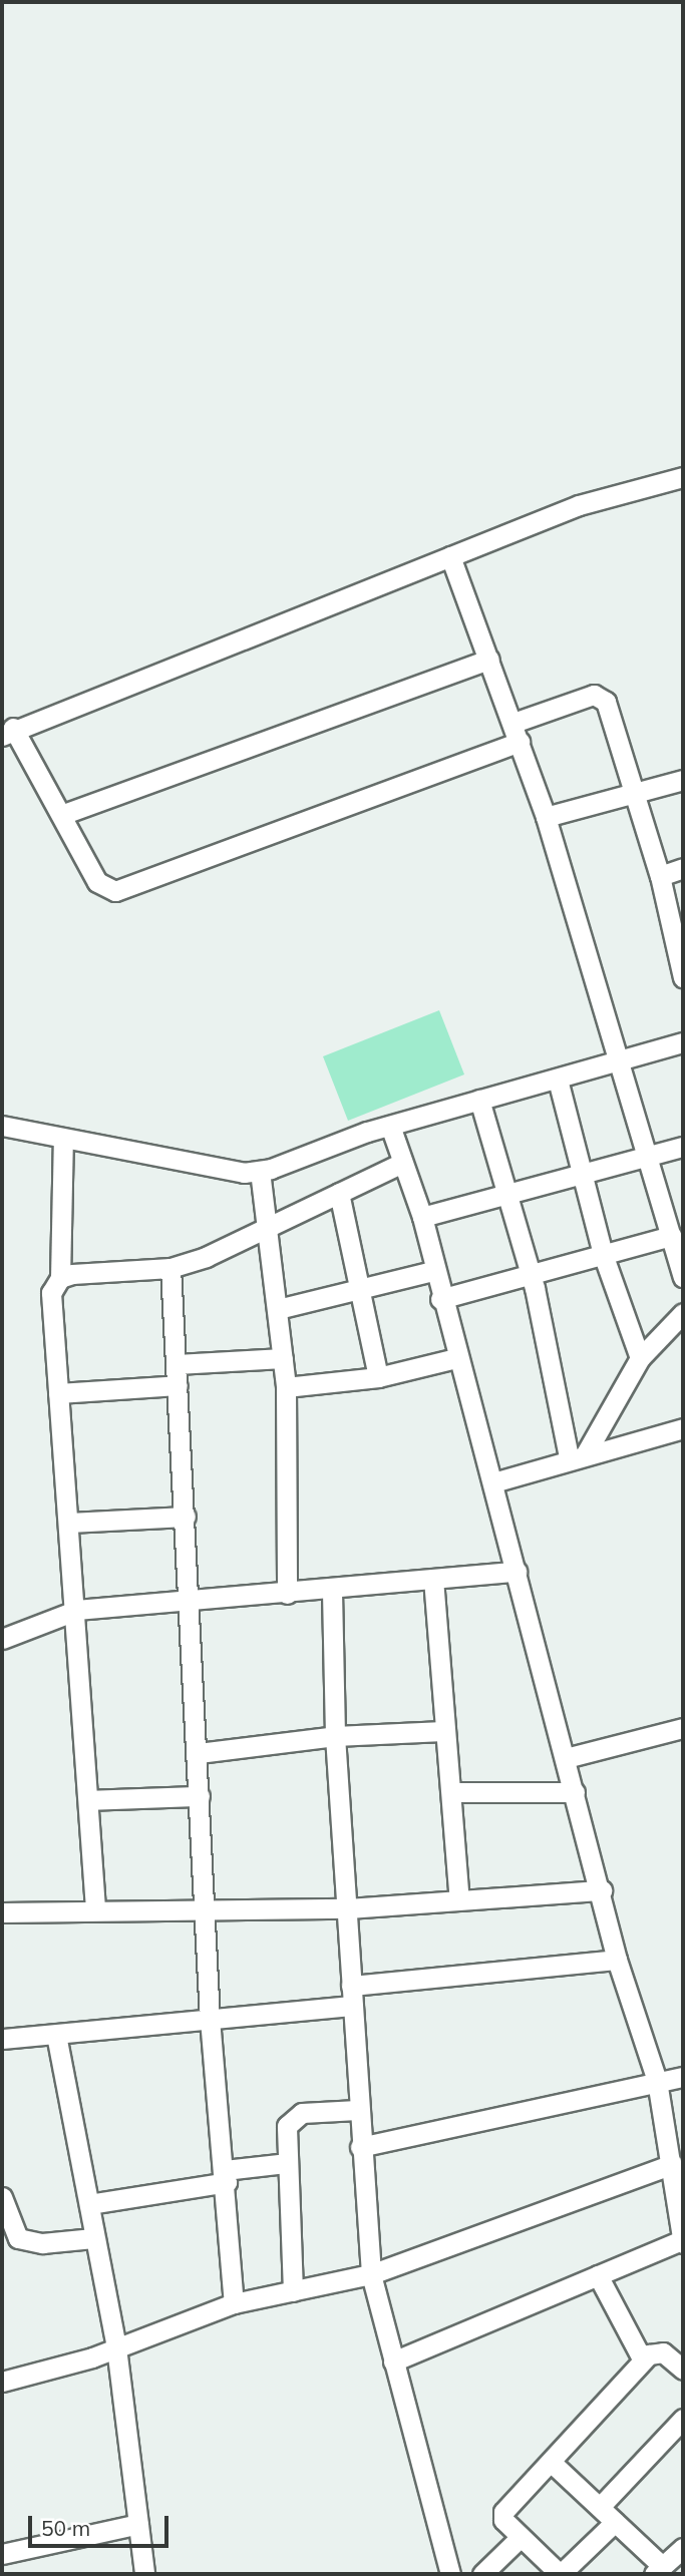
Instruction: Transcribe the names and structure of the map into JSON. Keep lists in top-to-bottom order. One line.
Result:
{"scale_bar":"50 m"}
